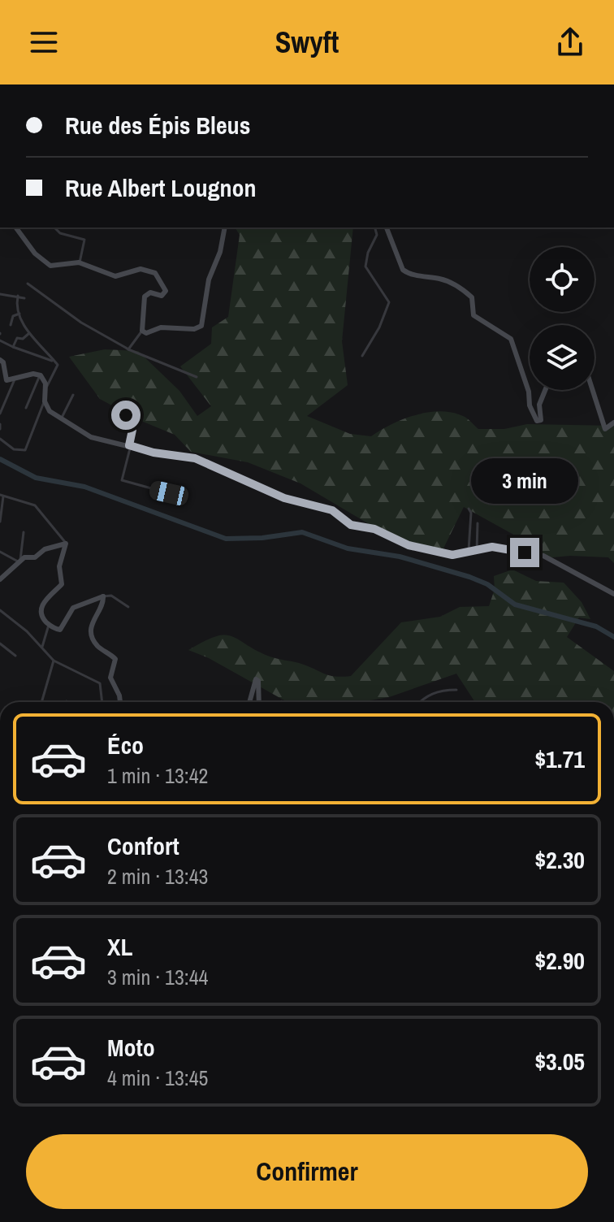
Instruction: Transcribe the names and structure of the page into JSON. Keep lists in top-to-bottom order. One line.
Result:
{"page":{"header":"Swyft","banner":["Rue des Épis Bleus","Rue Albert Lougnon"],"bubble":"3 min","list":[{"name":"Éco","note":"1 min · 13:42","value":"$1.71"},{"name":"Confort","note":"2 min · 13:43","value":"$2.30"},{"name":"XL","note":"3 min · 13:44","value":"$2.90"},{"name":"Moto","note":"4 min · 13:45","value":"$3.05"}],"buttons":"Confirmer"}}
